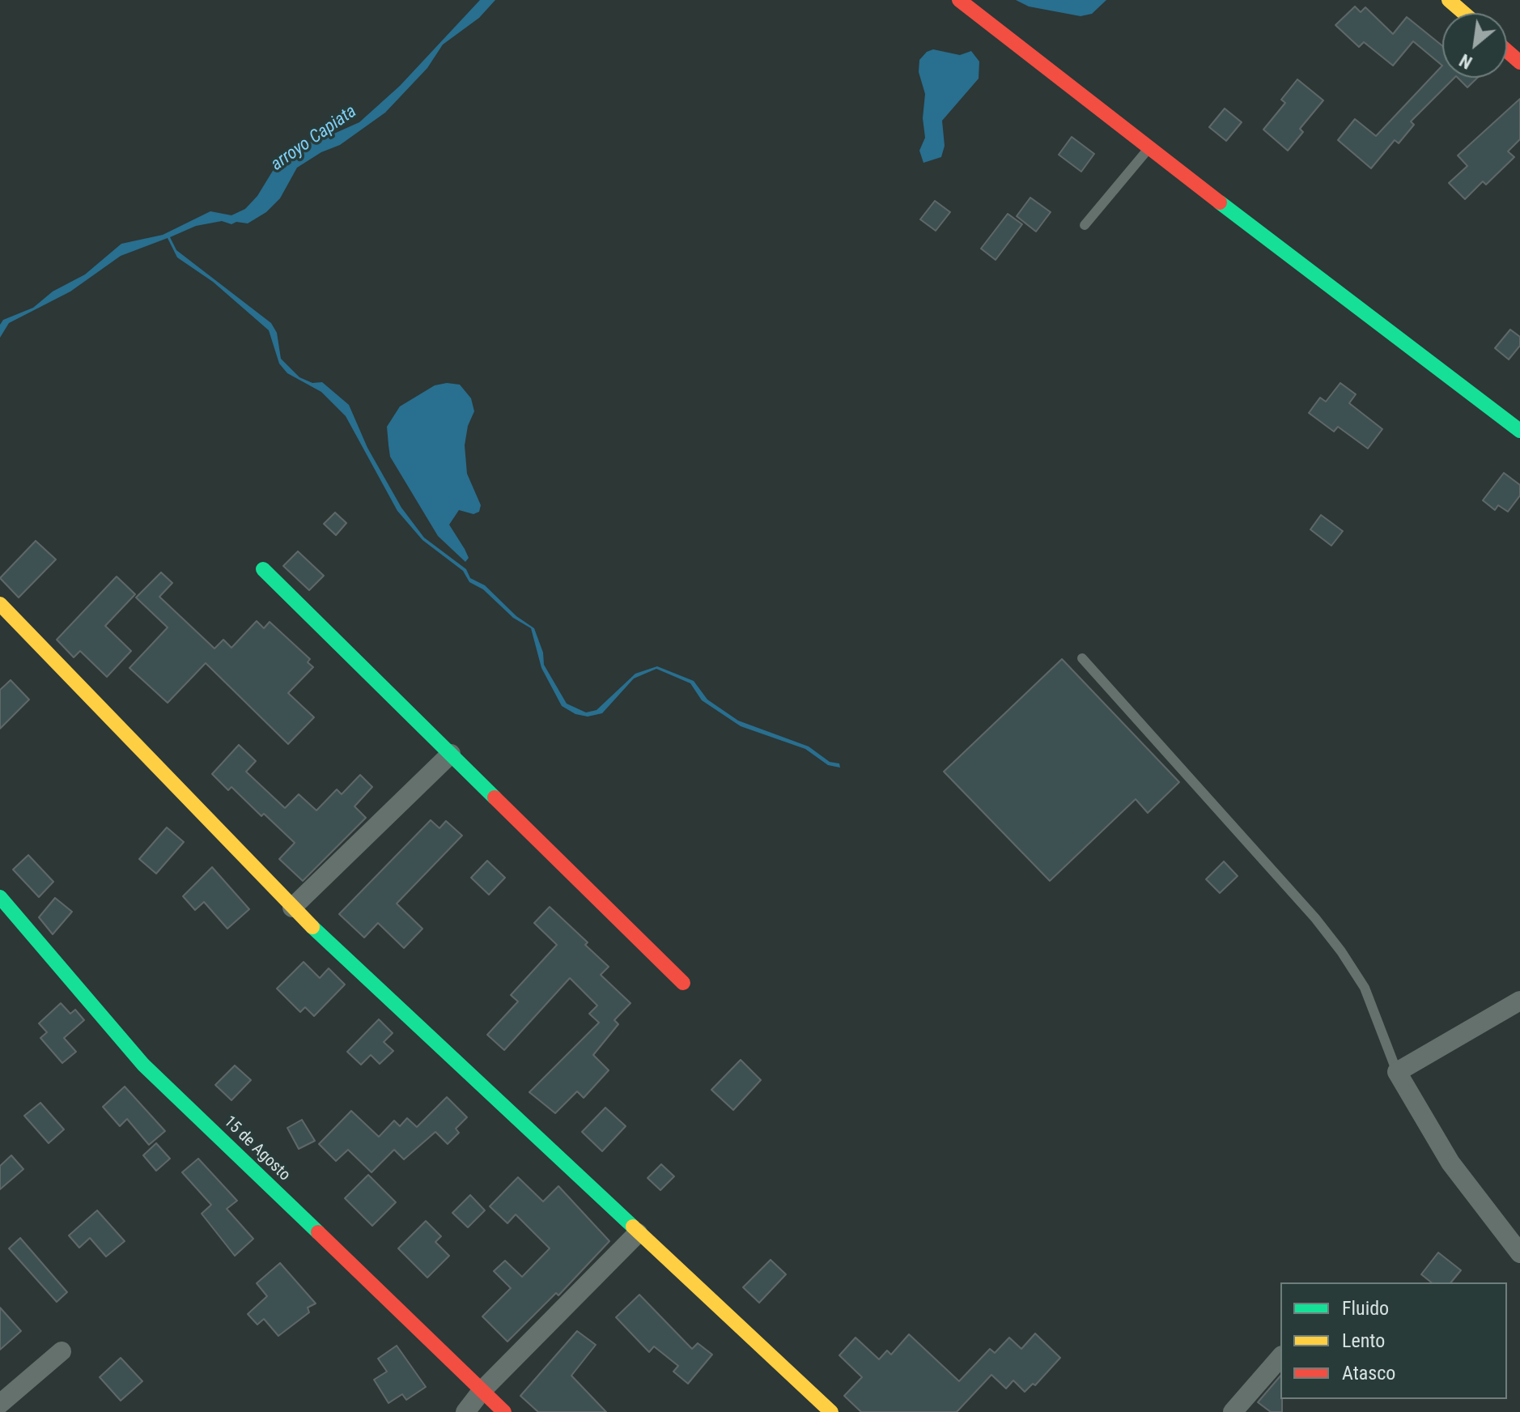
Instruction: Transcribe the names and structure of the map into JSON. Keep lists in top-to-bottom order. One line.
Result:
{"streets":{"street":["15 de Agosto"]},"water":["arroyo Capiata"],"legend":["Fluido","Lento","Atasco"],"north":"bottom left"}
